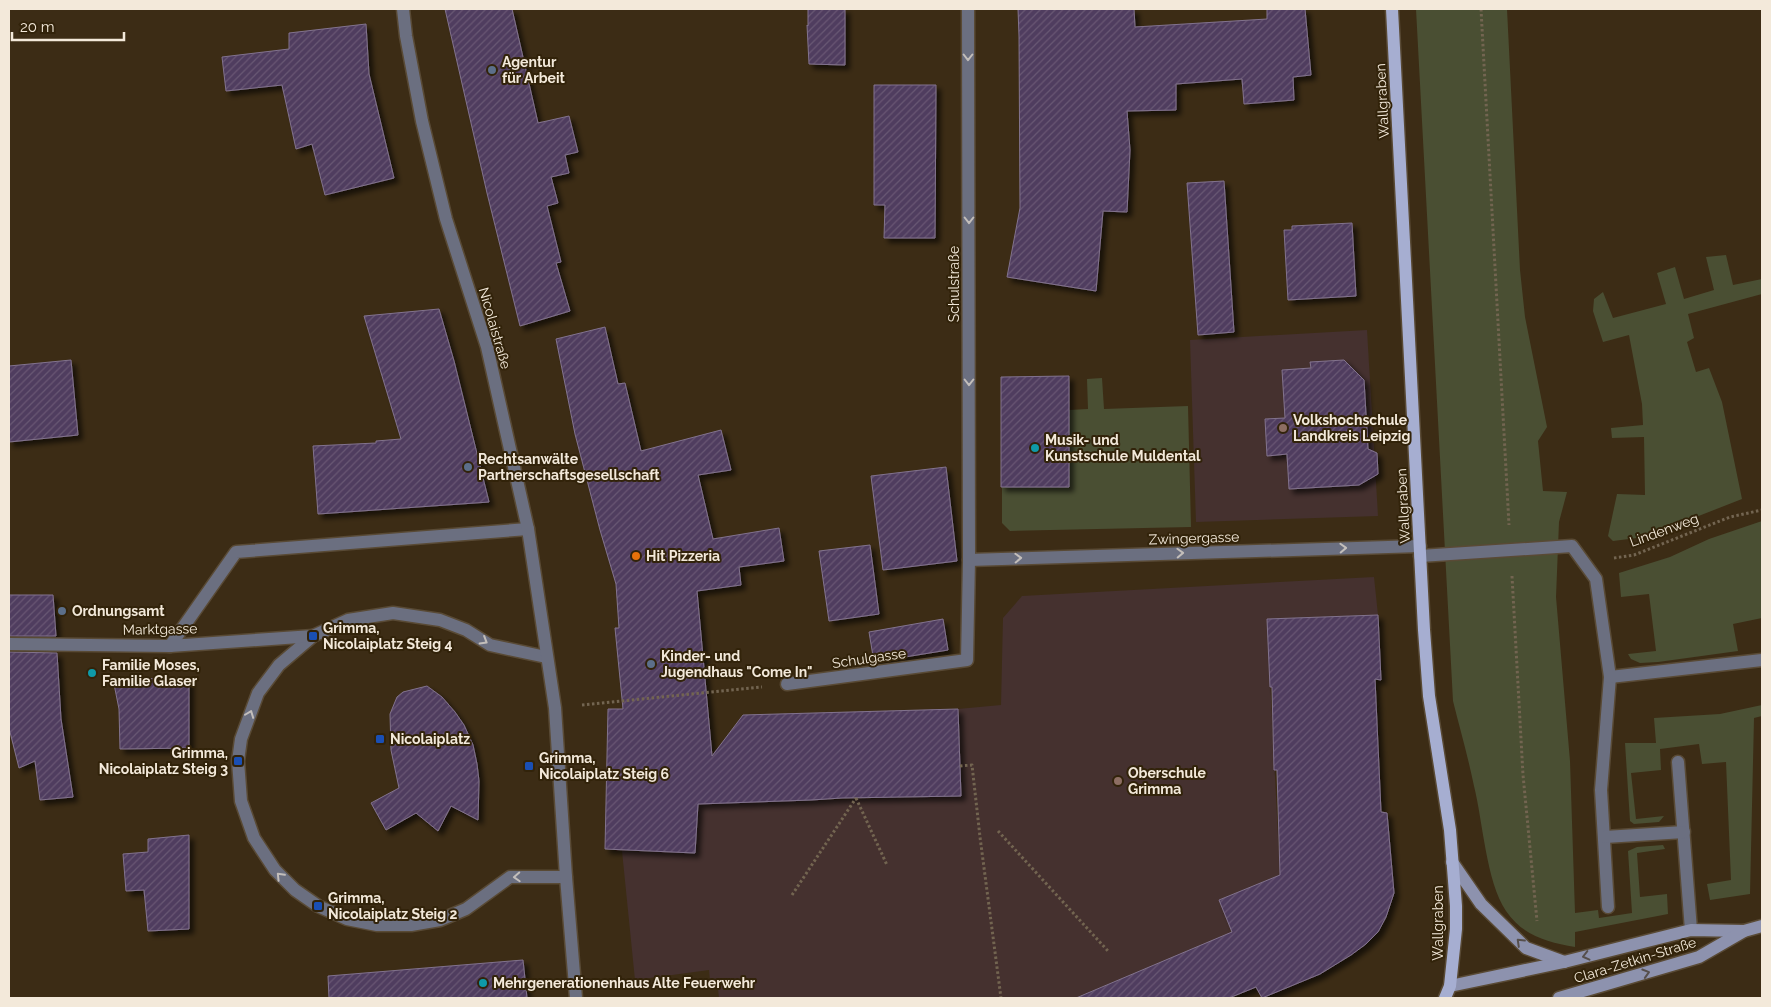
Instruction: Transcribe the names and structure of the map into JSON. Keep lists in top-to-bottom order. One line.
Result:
{"streets":{"main road":["Wallgraben"],"street":["Schulstraße","Nicolaistraße","Zwingergasse","Marktgasse","Schulgasse","Clara-Zetkin-Straße"],"path":["Lindenweg"]},"crossings":[["Wallgraben","Zwingergasse"],["Wallgraben","Clara-Zetkin-Straße"],["Schulstraße","Zwingergasse"],["Schulstraße","Schulgasse"],["Lindenweg","Zwingergasse"],["Zwingergasse","Schulgasse"]],"one_way":["Schulstraße","Zwingergasse"],"places":{"other":["Agentur für Arbeit","Volkshochschule Landkreis Leipzig","Musik- und Kunstschule Muldental","Rechtsanwälte Partnerschaftsgesellschaft","Hit Pizzeria","Ordnungsamt","Kinder- und Jugendhaus \"Come In\"","Familie Moses, Familie Glaser","Oberschule Grimma","Mehrgenerationenhaus Alte Feuerwehr"],"transit":["Grimma, Nicolaiplatz Steig 4","Nicolaiplatz","Grimma, Nicolaiplatz Steig 3","Grimma, Nicolaiplatz Steig 6","Grimma, Nicolaiplatz Steig 2"]},"scale_bar":"20 m"}
